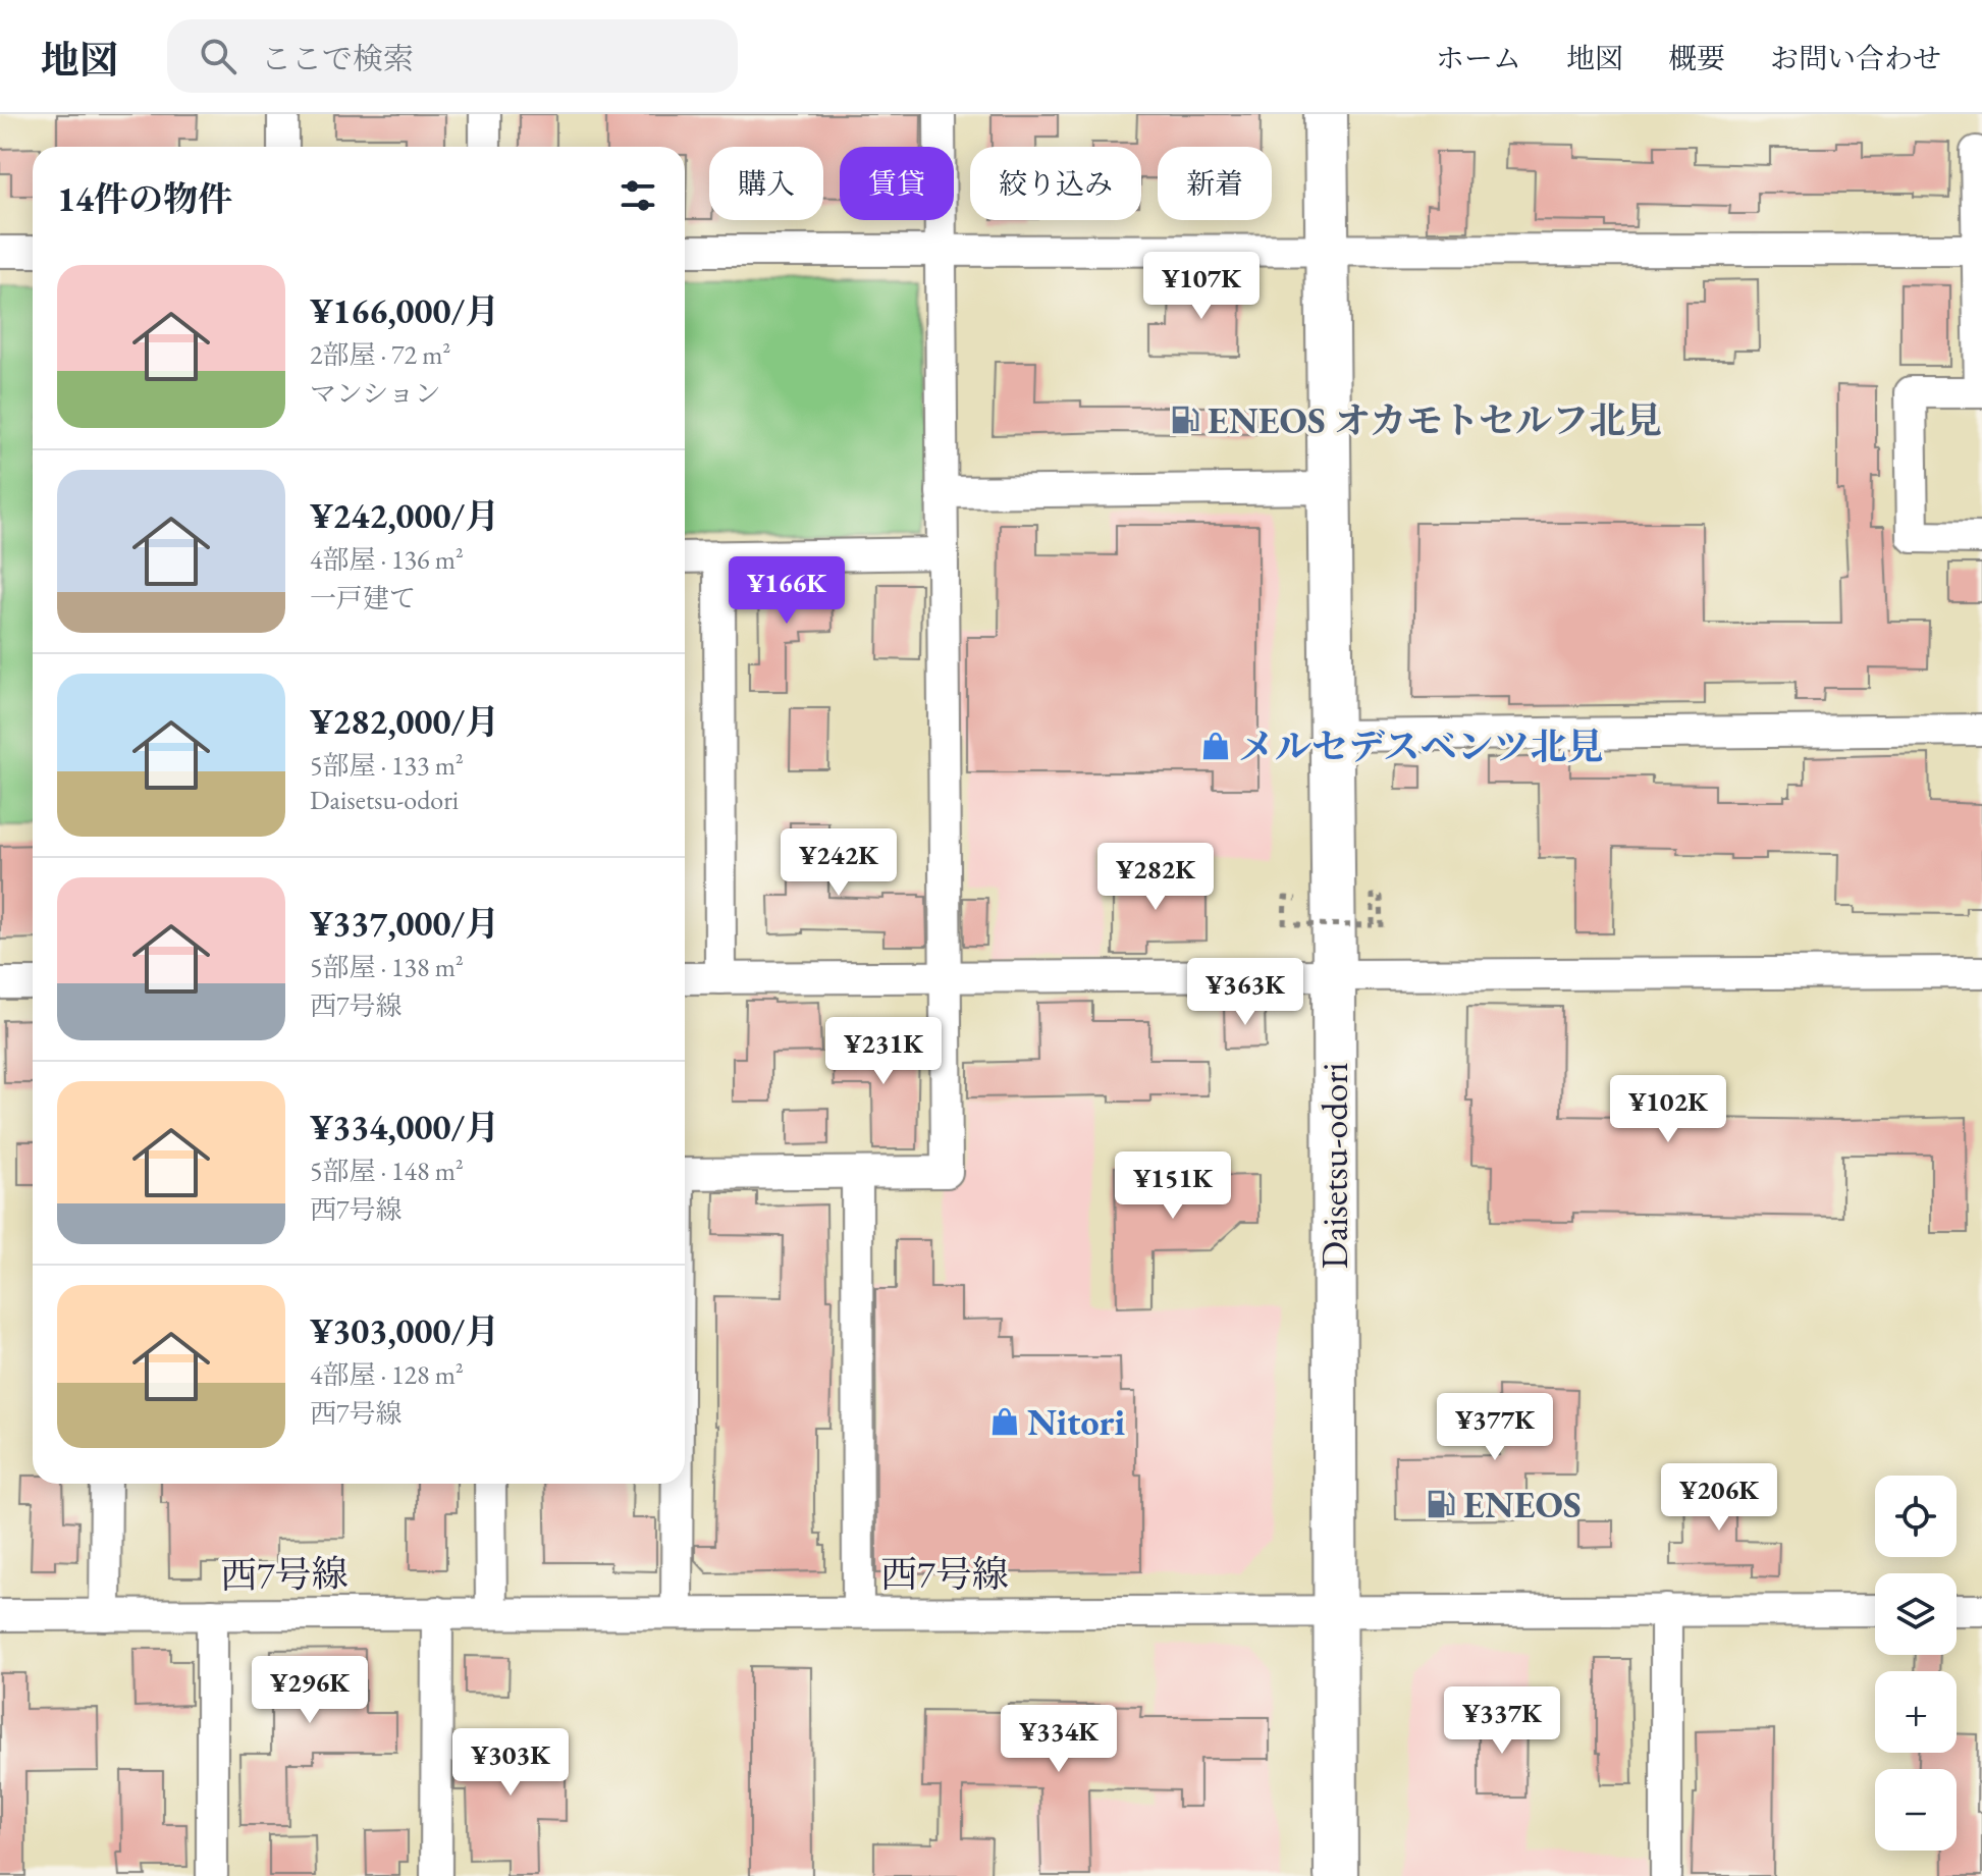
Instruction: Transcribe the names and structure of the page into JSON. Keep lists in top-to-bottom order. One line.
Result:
{"streets":{"highway":["Daisetsu-odori"],"street":["西7号線"]},"crossings":[["Daisetsu-odori","西7号線"]],"places":{"fuel station":["ENEOS オカモトセルフ北見","ENEOS"],"shop":["メルセデスベンツ北見","Nitori"]},"page":{"header":"地図","search":"ここで検索","nav":["ホーム","地図","概要","お問い合わせ"],"chip":["購入","賃貸","絞り込み","新着"],"heading":"14件の物件","list":[{"name":"¥166,000/月","note":"2部屋 · 72 m² · マンション"},{"name":"¥242,000/月","note":"4部屋 · 136 m² · 一戸建て"},{"name":"¥282,000/月","note":"5部屋 · 133 m² · Daisetsu-odori"},{"name":"¥337,000/月","note":"5部屋 · 138 m² · 西7号線"},{"name":"¥334,000/月","note":"5部屋 · 148 m² · 西7号線"},{"name":"¥303,000/月","note":"4部屋 · 128 m² · 西7号線"}],"price":["¥107K","¥166K","¥242K","¥282K","¥363K","¥231K","¥102K","¥151K","¥377K","¥206K","¥296K","¥337K","¥334K","¥303K"],"map_buttons":["+","−"]}}
